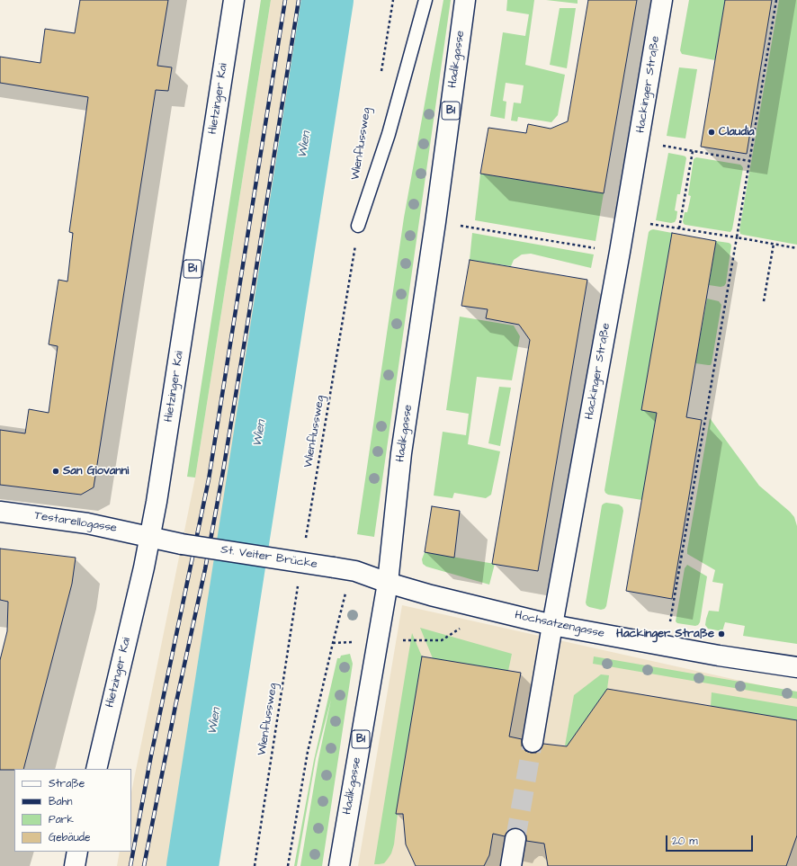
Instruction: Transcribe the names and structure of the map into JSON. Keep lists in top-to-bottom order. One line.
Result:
{"streets":{"main road":["Hadikgasse","Hackinger Straße","Hietzinger Kai","B1","Testarellogasse","St. Veiter Brücke","Hochsatzengasse"],"path":["Wienflussweg"]},"crossings":[["Hadikgasse","St. Veiter Brücke"],["Hadikgasse","Hochsatzengasse"],["Hackinger Straße","Hochsatzengasse"],["Hietzinger Kai","Testarellogasse"],["Hietzinger Kai","St. Veiter Brücke"],["Testarellogasse","St. Veiter Brücke"],["St. Veiter Brücke","Hochsatzengasse"]],"water":["Wien"],"places":["Claudia","San Giovanni","Hackinger Straße"],"legend":["Straße","Bahn","Park","Gebäude"],"scale_bar":"20 m"}
